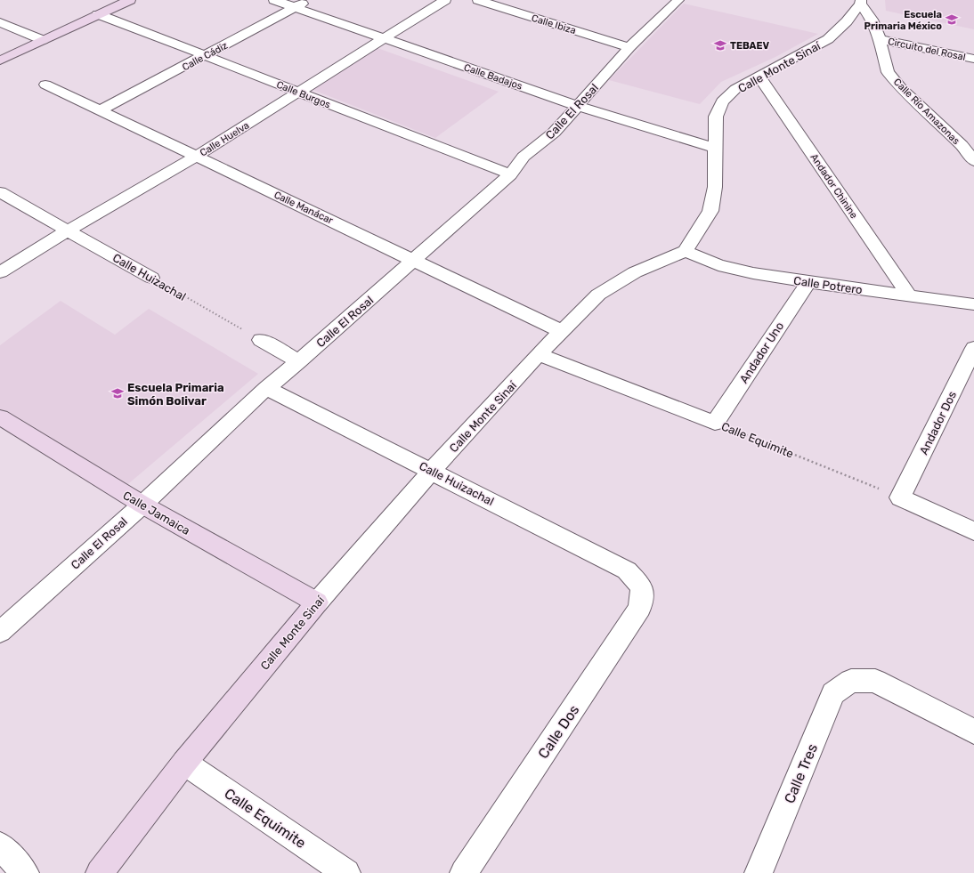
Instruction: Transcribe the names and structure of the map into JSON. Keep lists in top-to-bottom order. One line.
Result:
{"streets":{"main road":["Calle Monte Sinaí","Calle Jamaica"],"street":["Calle Ibiza","Circuito del Rosal","Calle Cádiz","Calle Badajos","Calle Burgos","Calle El Rosal","Calle Río Amazonas","Calle Huelva","Andador Chinine","Calle Manácar","Calle Huizachal","Calle Potrero","Andador Uno","Andador Dos","Calle Equimite","Calle Dos","Calle Tres"]},"crossings":[["Calle Ibiza","Calle El Rosal"],["Circuito del Rosal","Calle Río Amazonas"],["Calle Cádiz","Calle Badajos"],["Calle Cádiz","Calle Burgos"],["Calle Cádiz","Calle Manácar"],["Calle Monte Sinaí","Calle Badajos"],["Calle Monte Sinaí","Calle Río Amazonas"],["Calle Monte Sinaí","Andador Chinine"],["Calle Monte Sinaí","Calle Manácar"],["Calle Monte Sinaí","Calle Huizachal"],["Calle Monte Sinaí","Calle Potrero"],["Calle Monte Sinaí","Calle Equimite"],["Calle Monte Sinaí","Calle Jamaica"],["Calle Badajos","Calle El Rosal"],["Calle Badajos","Calle Huelva"],["Calle Burgos","Calle El Rosal"],["Calle Burgos","Calle Huelva"],["Calle El Rosal","Calle Manácar"],["Calle El Rosal","Calle Huizachal"],["Calle El Rosal","Calle Jamaica"],["Calle Huelva","Calle Manácar"],["Calle Huelva","Calle Huizachal"],["Andador Chinine","Calle Potrero"],["Calle Huizachal","Calle Dos"],["Calle Potrero","Andador Uno"],["Andador Uno","Calle Equimite"],["Andador Dos","Calle Equimite"]],"places":{"school or university":["Escuela Primaria México","TEBAEV","Escuela Primaria Simón Bolivar"]}}
